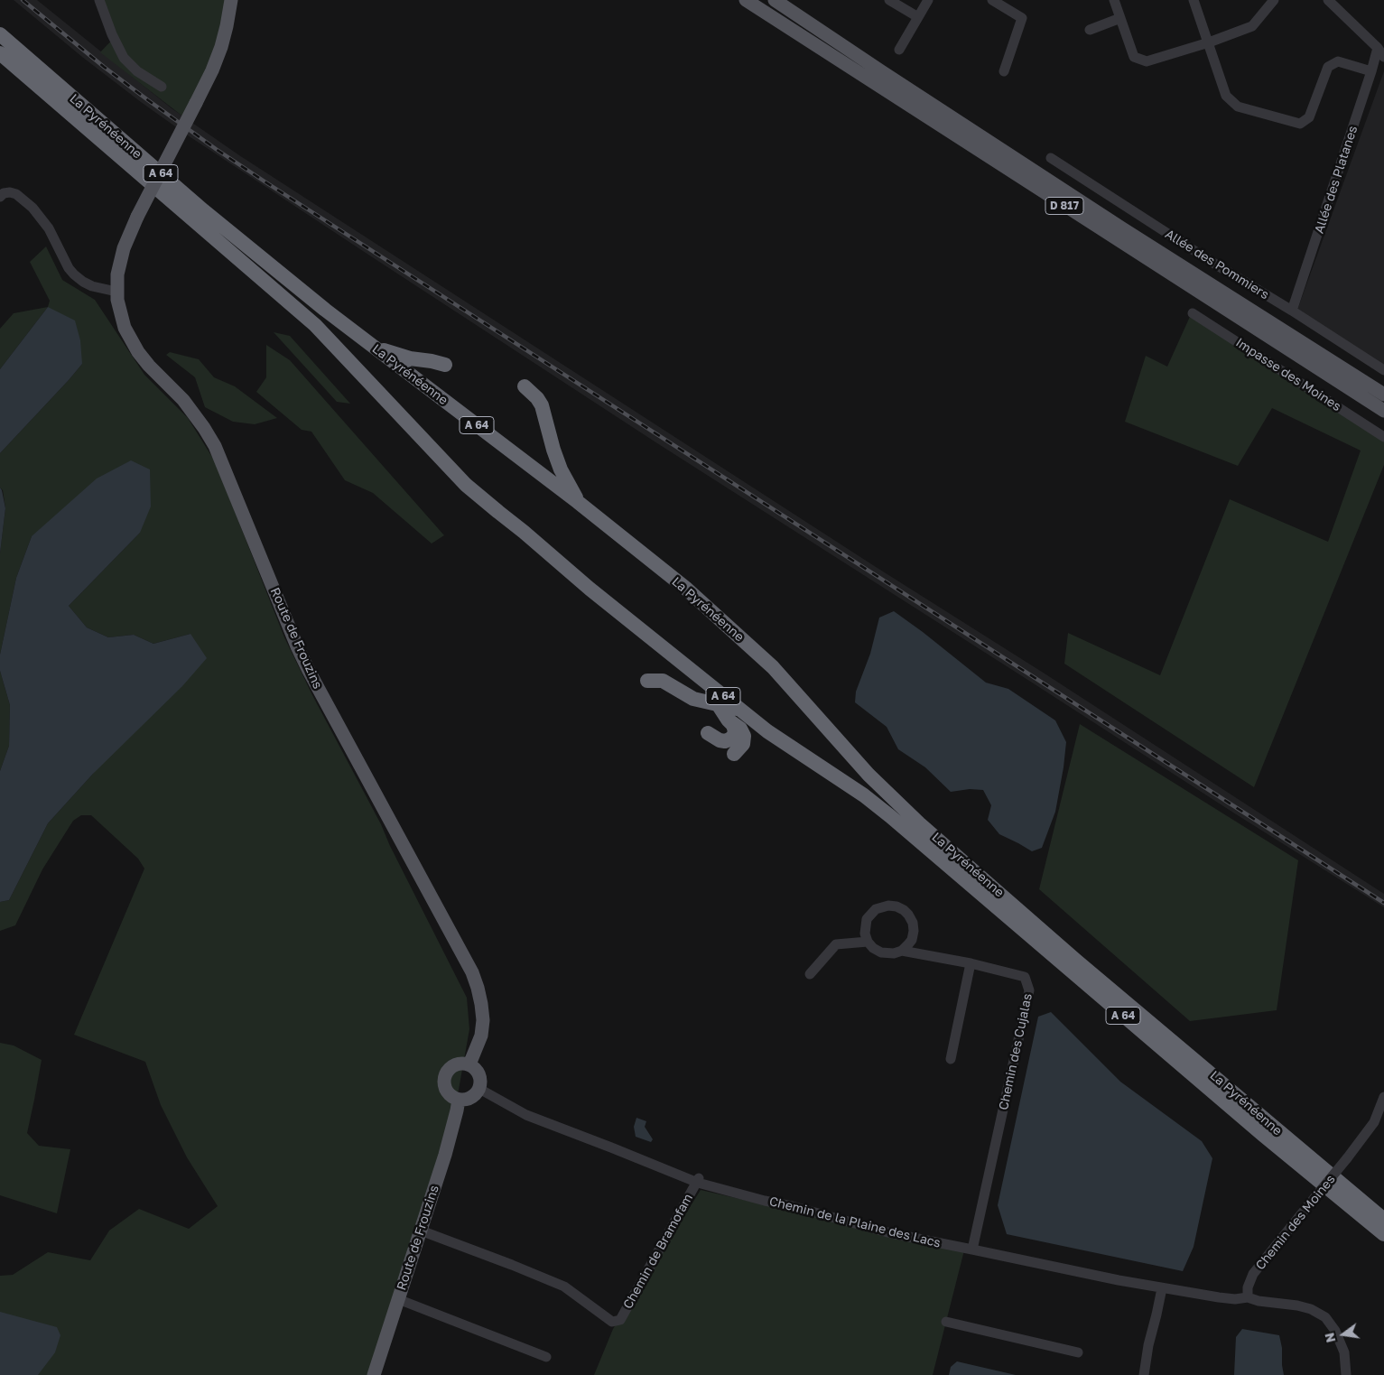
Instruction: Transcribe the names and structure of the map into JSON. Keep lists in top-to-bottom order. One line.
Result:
{"streets":{"highway":["La Pyrénéenne","A 64"],"main road":["D 817","Route de Frouzins"],"street":["Allée des Platanes","Allée des Pommiers","Impasse des Moines","Chemin des Cujalas","Chemin de la Plaine des Lacs","Chemin des Moines","Chemin de Bramofam"]},"crossings":[["Allée des Platanes","Allée des Pommiers"],["Route de Frouzins","Chemin de la Plaine des Lacs"],["Route de Frouzins","Chemin de Bramofam"],["Chemin des Cujalas","Chemin de la Plaine des Lacs"],["Chemin de la Plaine des Lacs","Chemin des Moines"],["Chemin de la Plaine des Lacs","Chemin de Bramofam"]],"north":"left"}
